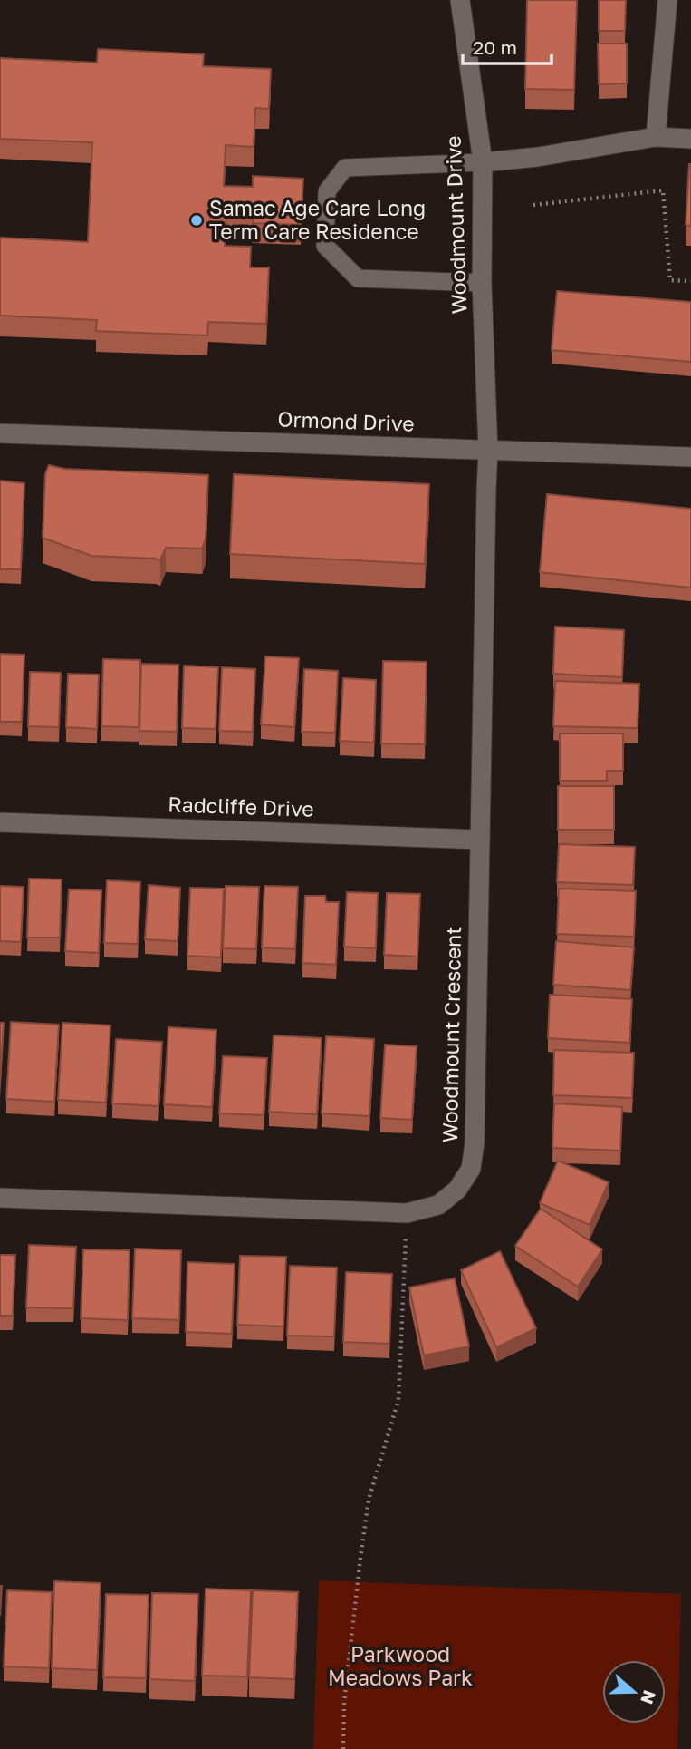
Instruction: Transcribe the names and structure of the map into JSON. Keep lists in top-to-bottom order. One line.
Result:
{"streets":{"street":["Woodmount Drive","Ormond Drive","Radcliffe Drive","Woodmount Crescent"]},"crossings":[["Woodmount Drive","Ormond Drive"],["Woodmount Drive","Woodmount Crescent"],["Ormond Drive","Woodmount Crescent"],["Radcliffe Drive","Woodmount Crescent"]],"parks":["Parkwood Meadows Park"],"places":["Samac Age Care Long Term Care Residence"],"scale_bar":"20 m","north":"right"}
